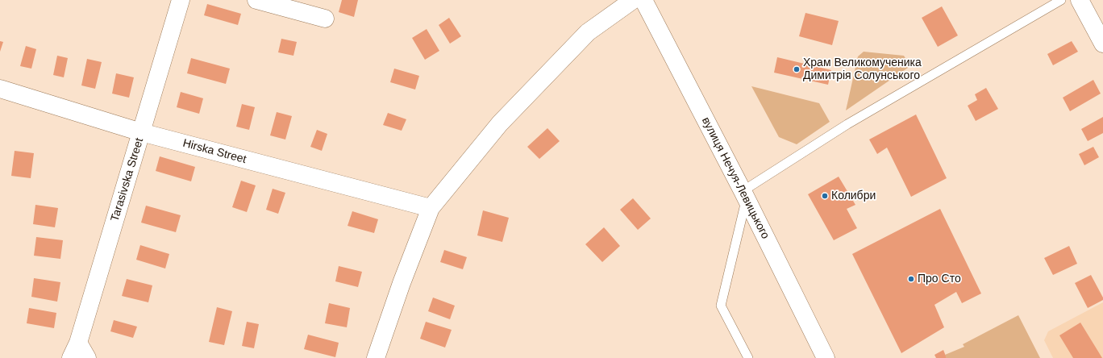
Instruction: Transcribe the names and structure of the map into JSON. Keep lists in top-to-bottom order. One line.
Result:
{"streets":{"street":["Hirska Street","вулиця Нечуя-Левицького","Tarasivska Street"]},"crossings":[["Hirska Street","Tarasivska Street"]],"places":["Храм Великомученика Димитрія Солунського","Колибри","Про Сто"]}
